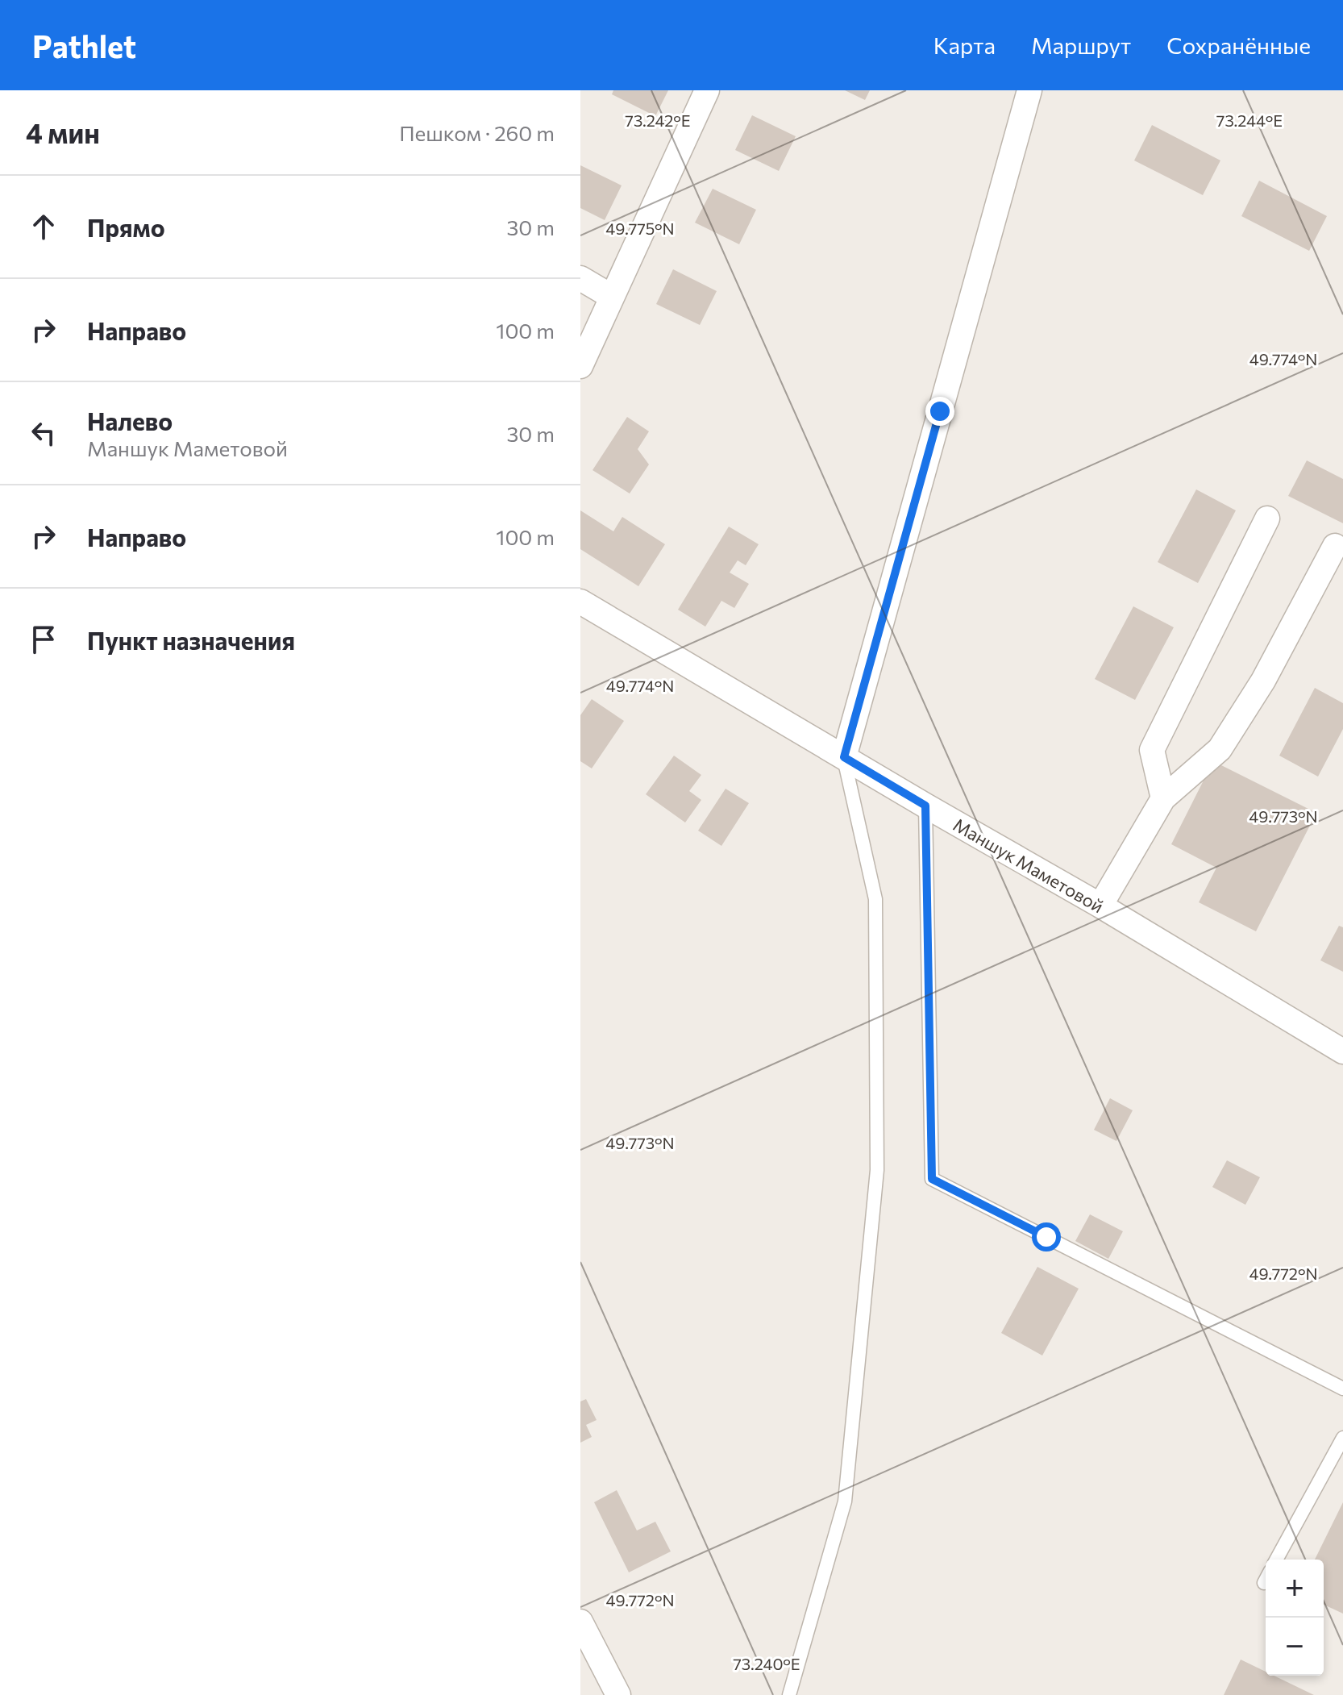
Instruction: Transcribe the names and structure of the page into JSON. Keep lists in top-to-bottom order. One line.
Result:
{"streets":{"street":["Маншук Маметовой"]},"page":{"header":"Pathlet","nav":["Карта","Маршрут","Сохранённые"],"heading":["4 мин","Пешком · 260 m"],"list":[["Прямо","30 m"],["Направо","100 m"],["Налево","Маншук Маметовой","30 m"],["Направо","100 m"],"Пункт назначения"],"map_buttons":["+","−"]},"coordinates":["73.242°E","73.244°E","49.775°N","49.774°N","49.773°N","49.772°N","73.240°E"]}
